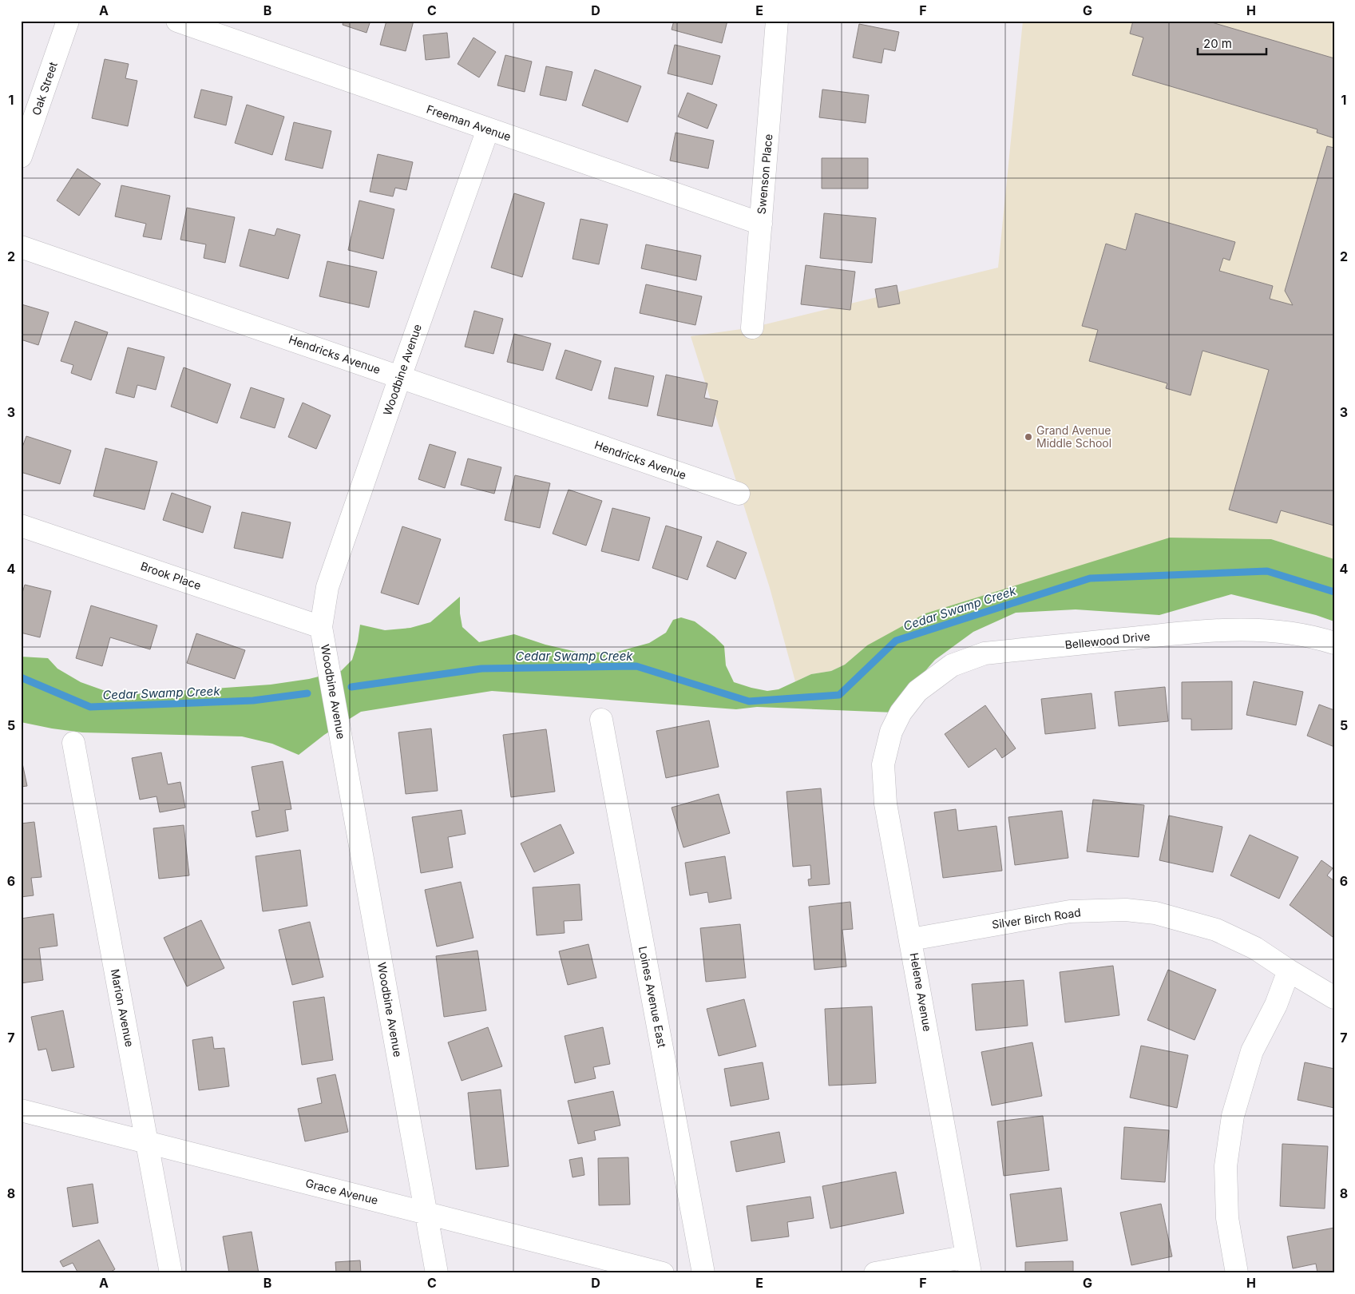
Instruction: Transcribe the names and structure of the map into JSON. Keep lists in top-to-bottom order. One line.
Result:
{"streets":{"street":["Oak Street","Freeman Avenue","Swenson Place","Hendricks Avenue","Woodbine Avenue","Brook Place","Bellewood Drive","Silver Birch Road","Helene Avenue","Loines Avenue East","Marion Avenue","Grace Avenue"]},"crossings":[["Freeman Avenue","Swenson Place"],["Freeman Avenue","Woodbine Avenue"],["Hendricks Avenue","Woodbine Avenue"],["Woodbine Avenue","Brook Place"],["Woodbine Avenue","Grace Avenue"],["Bellewood Drive","Helene Avenue"],["Silver Birch Road","Helene Avenue"],["Marion Avenue","Grace Avenue"]],"water":["Cedar Swamp Creek"],"places":["Grand Avenue Middle School"],"scale_bar":"20 m","grid":{"columns":["A","B","C","D","E","F","G","H"],"rows":["1","2","3","4","5","6","7","8"]}}
